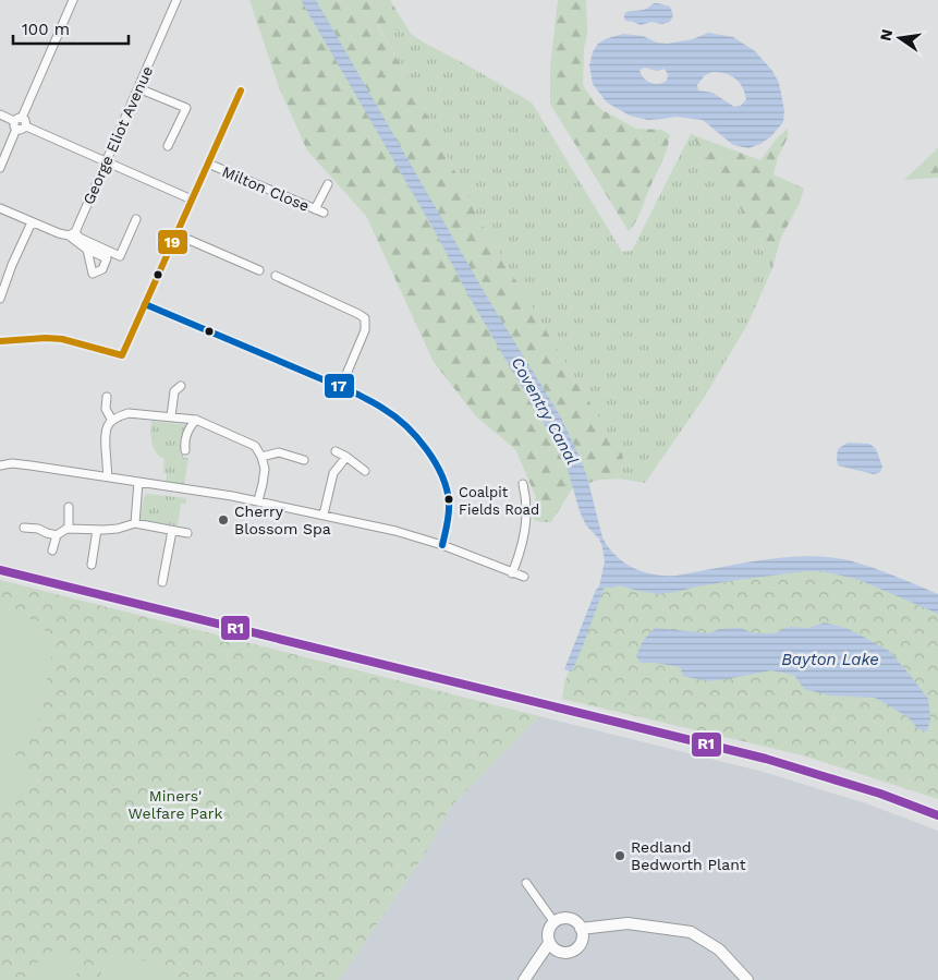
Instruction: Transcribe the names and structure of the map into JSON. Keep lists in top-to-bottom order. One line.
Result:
{"streets":{"street":["George Eliot Avenue","Milton Close"]},"water":["Coventry Canal","Bayton Lake"],"parks":["Miners' Welfare Park"],"places":["Coalpit Fields Road","Cherry Blossom Spa","Redland Bedworth Plant"],"lines":["transit line 19","transit line 17","transit line R1"],"scale_bar":"100 m","north":"left"}
